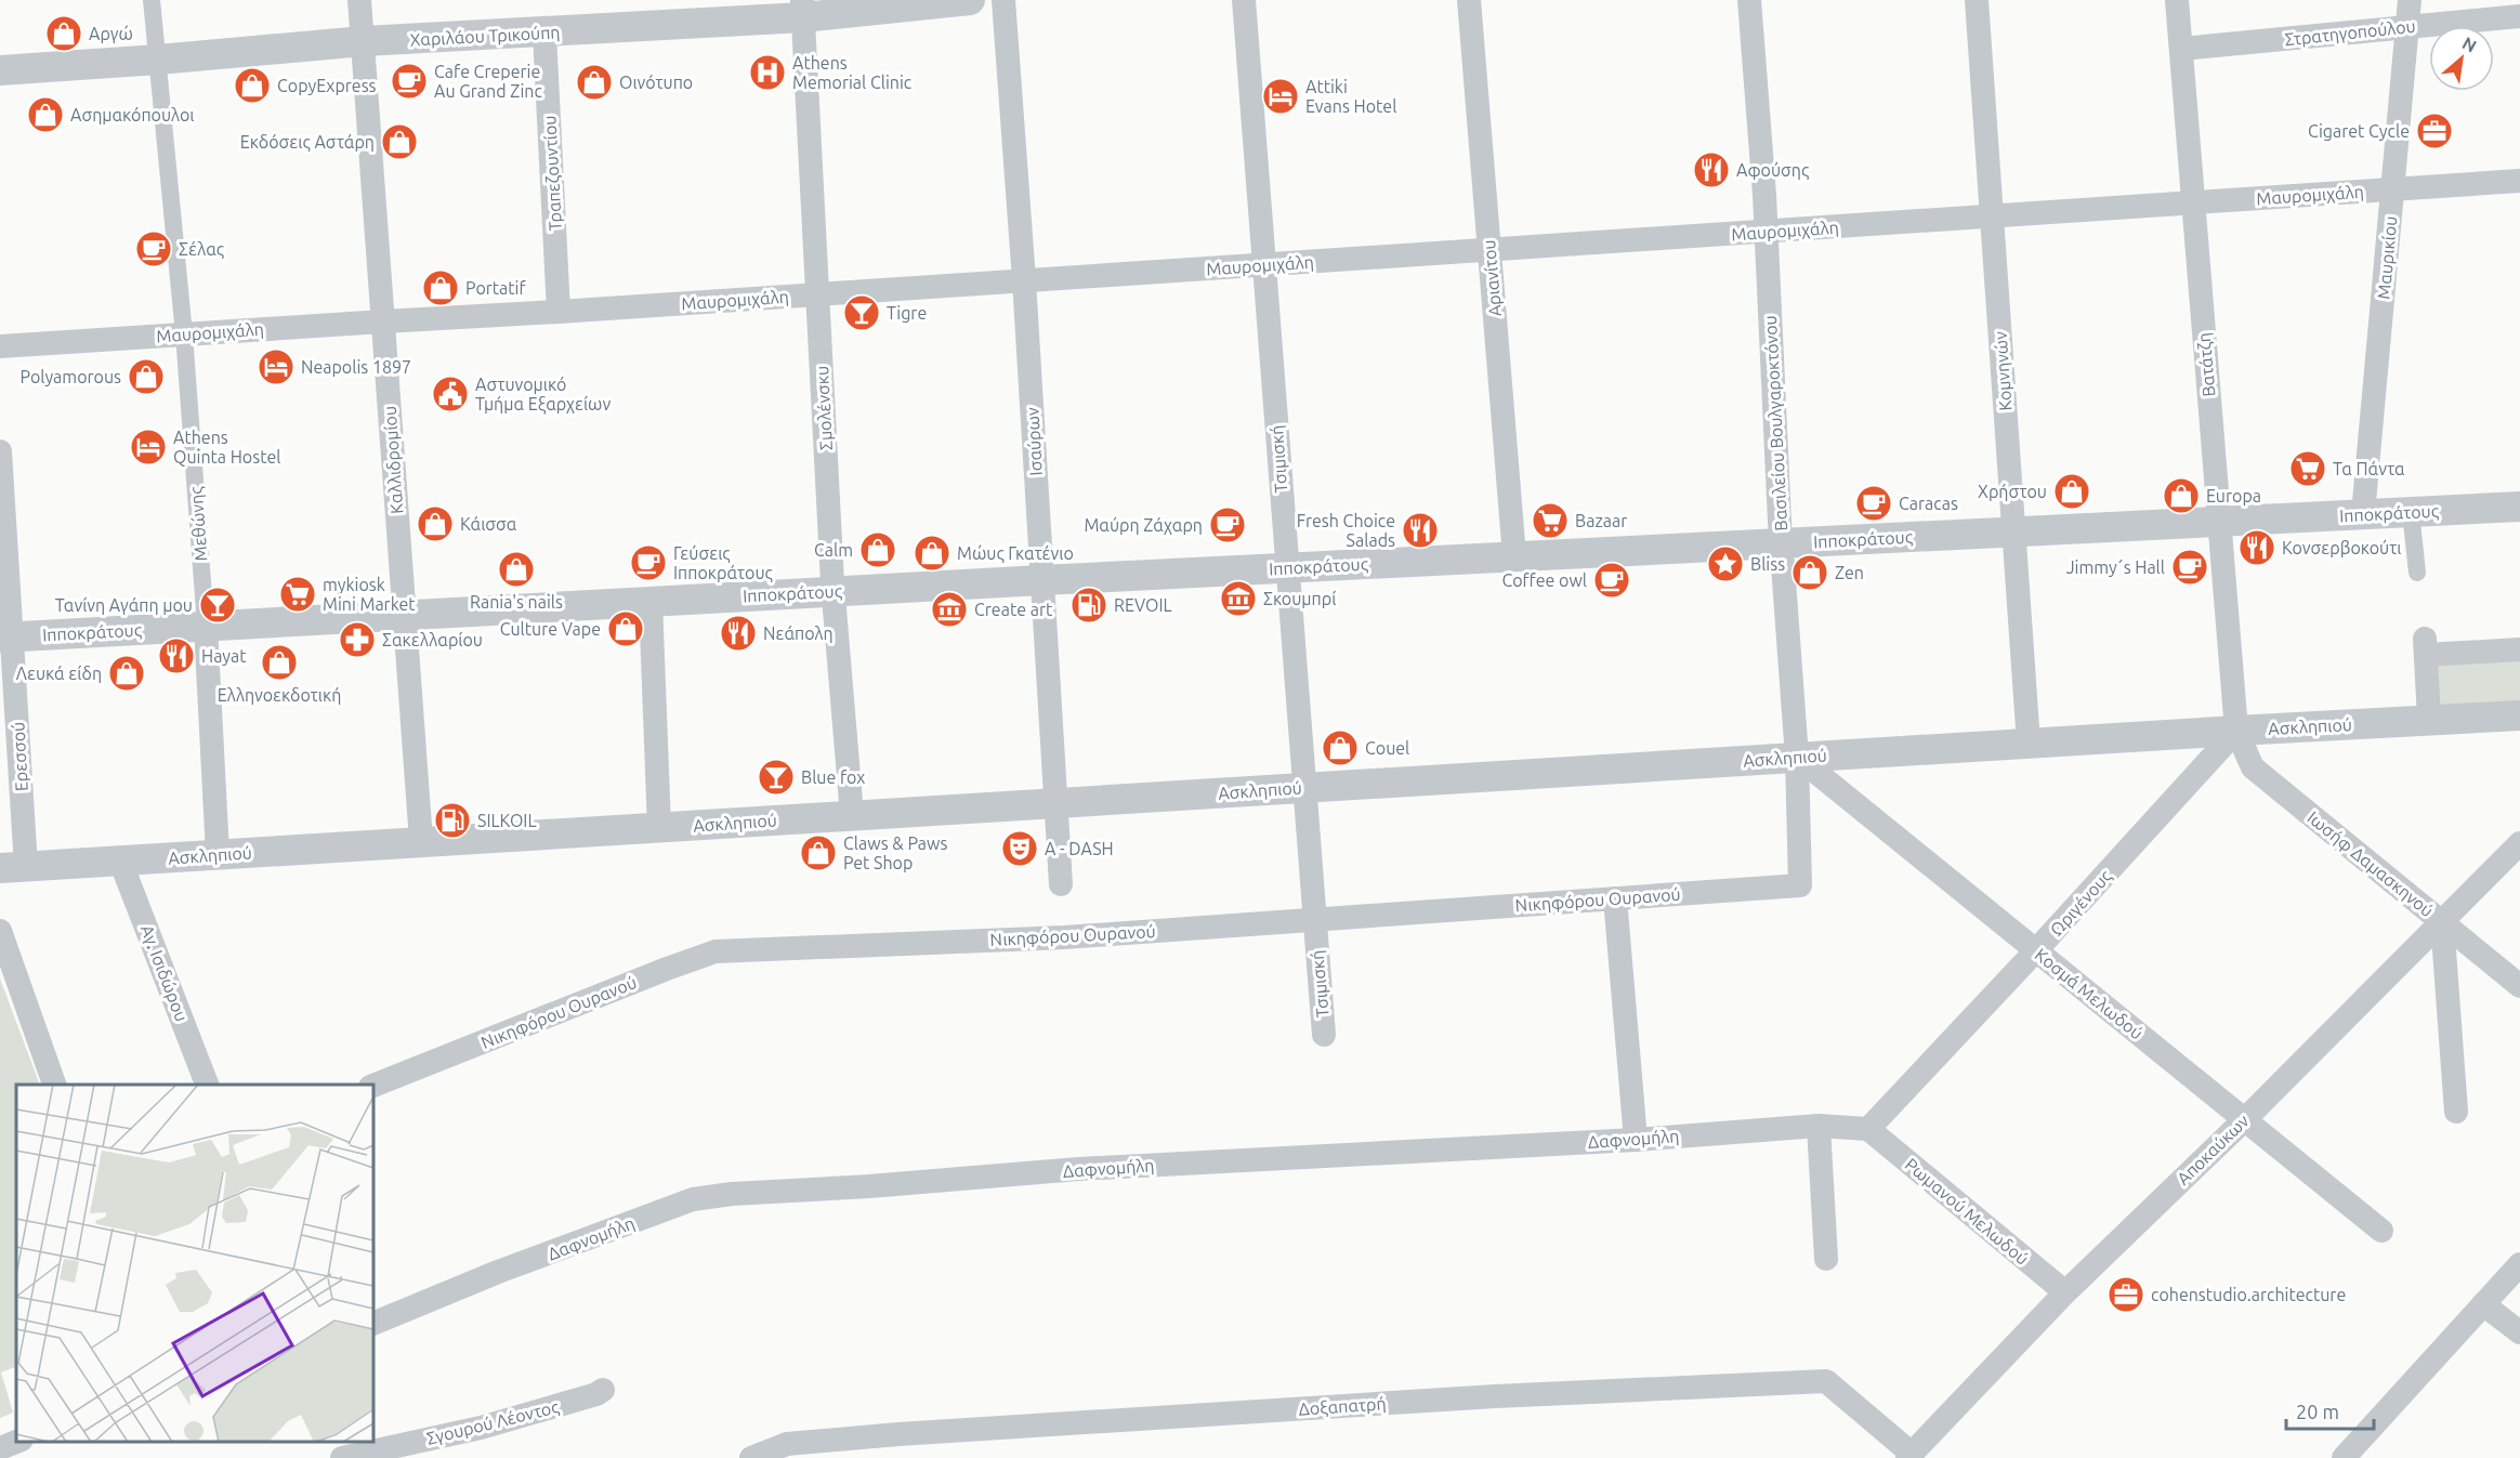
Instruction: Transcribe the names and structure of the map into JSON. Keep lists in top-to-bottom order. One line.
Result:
{"streets":{"street":["Στρατηγοπούλου","Χαριλάου Τρικούπη","Τραπεζουντίου","Μαυρομιχάλη","Μαυρικίου","Αριανίτου","Βατάτζη","Κομνηνών","Σμολένσκυ","Βασιλείου Βουλγαροκτόνου","Ισαύρων","Τσιμισκή","Καλλιδρομίου","Ιπποκράτους","Μεθώνης","Ασκληπιού","Ερεσσού","Ιωσήφ Δαμασκηνού","Νικηφόρου Ουρανού","Ωριγένους","Αγ. Ισιδώρου","Κοσμά Μελωδού","Δαφνομήλη","Αποκαύκων","Ρωμανού Μελωδού","Δοξαπατρή","Σγουρού Λέοντος"]},"crossings":[["Στρατηγοπούλου","Μαυρικίου"],["Στρατηγοπούλου","Βατάτζη"],["Χαριλάου Τρικούπη","Τραπεζουντίου"],["Χαριλάου Τρικούπη","Σμολένσκυ"],["Χαριλάου Τρικούπη","Καλλιδρομίου"],["Χαριλάου Τρικούπη","Μεθώνης"],["Τραπεζουντίου","Μαυρομιχάλη"],["Μαυρομιχάλη","Μαυρικίου"],["Μαυρομιχάλη","Αριανίτου"],["Μαυρομιχάλη","Βατάτζη"],["Μαυρομιχάλη","Κομνηνών"],["Μαυρομιχάλη","Σμολένσκυ"],["Μαυρομιχάλη","Βασιλείου Βουλγαροκτόνου"],["Μαυρομιχάλη","Ισαύρων"],["Μαυρομιχάλη","Τσιμισκή"],["Μαυρομιχάλη","Καλλιδρομίου"],["Μαυρομιχάλη","Μεθώνης"],["Μαυρικίου","Ιπποκράτους"],["Αριανίτου","Ιπποκράτους"],["Βατάτζη","Ιπποκράτους"],["Βατάτζη","Ασκληπιού"],["Βατάτζη","Ιωσήφ Δαμασκηνού"],["Βατάτζη","Ωριγένους"],["Κομνηνών","Ιπποκράτους"],["Κομνηνών","Ασκληπιού"],["Σμολένσκυ","Ιπποκράτους"],["Σμολένσκυ","Ασκληπιού"],["Βασιλείου Βουλγαροκτόνου","Ιπποκράτους"],["Βασιλείου Βουλγαροκτόνου","Ασκληπιού"],["Βασιλείου Βουλγαροκτόνου","Νικηφόρου Ουρανού"],["Βασιλείου Βουλγαροκτόνου","Κοσμά Μελωδού"],["Ισαύρων","Ιπποκράτους"],["Ισαύρων","Ασκληπιού"],["Τσιμισκή","Ιπποκράτους"],["Τσιμισκή","Ασκληπιού"],["Τσιμισκή","Νικηφόρου Ουρανού"],["Καλλιδρομίου","Ιπποκράτους"],["Καλλιδρομίου","Ασκληπιού"],["Ιπποκράτους","Μεθώνης"],["Ιπποκράτους","Ερεσσού"],["Μεθώνης","Ασκληπιού"],["Ασκληπιού","Ερεσσού"],["Ασκληπιού","Ιωσήφ Δαμασκηνού"],["Ασκληπιού","Ωριγένους"],["Ασκληπιού","Αγ. Ισιδώρου"],["Ασκληπιού","Κοσμά Μελωδού"],["Ιωσήφ Δαμασκηνού","Ωριγένους"],["Ιωσήφ Δαμασκηνού","Αποκαύκων"],["Ωριγένους","Κοσμά Μελωδού"],["Ωριγένους","Δαφνομήλη"],["Ωριγένους","Ρωμανού Μελωδού"],["Κοσμά Μελωδού","Αποκαύκων"],["Δαφνομήλη","Ρωμανού Μελωδού"],["Αποκαύκων","Ρωμανού Μελωδού"],["Αποκαύκων","Δοξαπατρή"]],"places":{"shop":["Αργώ","Οινότυπο","CopyExpress","Ασημακόπουλοι","Εκδόσεις Αστάρη","Portatif","Polyamorous","Χρήστου","Europa","Κάισσα","Calm","Μώυς Γκατένιο","Rania's nails","Zen","Culture Vape","Ελληνοεκδοτική","Λευκά είδη","Couel","Claws & Paws Pet Shop"],"hospital":["Athens Memorial Clinic"],"cafe":["Cafe Creperie Au Grand Zinc","Σέλας","Caracas","Μαύρη Ζάχαρη","Γεύσεις Ιπποκράτους","Jimmy´s Hall","Coffee owl"],"hotel":["Attiki Evans Hotel","Neapolis 1897","Athens Quinta Hostel"],"office":["Cigaret Cycle","cohenstudio.architecture"],"restaurant":["Αφούσης","Fresh Choice Salads","Κονσερβοκούτι","Νεάπολη","Hayat"],"bar":["Tigre","Τανίνη Αγάπη μου","Blue fox"],"public building":["Αστυνομικό Τμήμα Εξαρχείων"],"supermarket":["Τα Πάντα","Bazaar","mykiosk Mini Market"],"place":["Bliss"],"museum":["Σκουμπρί","Create art"],"fuel station":["REVOIL","SILKOIL"],"pharmacy":["Σακελλαρίου"],"theatre":["A - DASH"]},"scale_bar":"20 m","north":"top right"}
